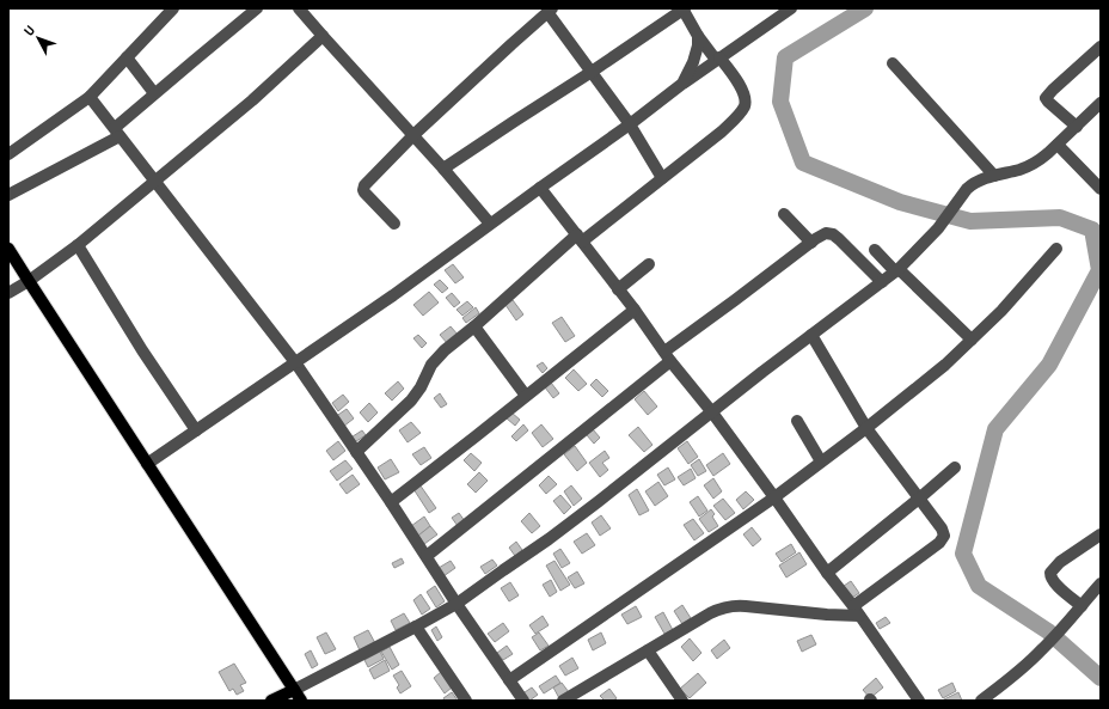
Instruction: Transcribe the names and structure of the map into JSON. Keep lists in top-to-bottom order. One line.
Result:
{"north":"top left"}
